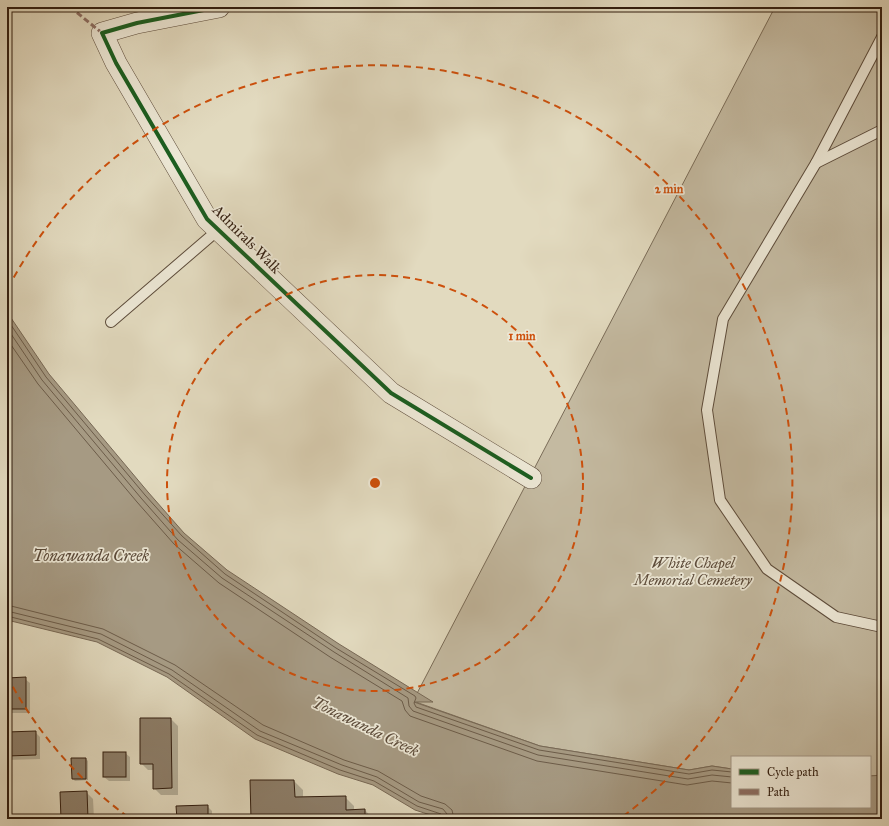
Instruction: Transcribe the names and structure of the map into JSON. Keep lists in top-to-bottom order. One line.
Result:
{"streets":{"street":["Admirals Walk"]},"water":["Tonawanda Creek"],"parks":["White Chapel Memorial Cemetery"],"legend":["Cycle path","Path"],"rings":["2 min","1 min"]}
